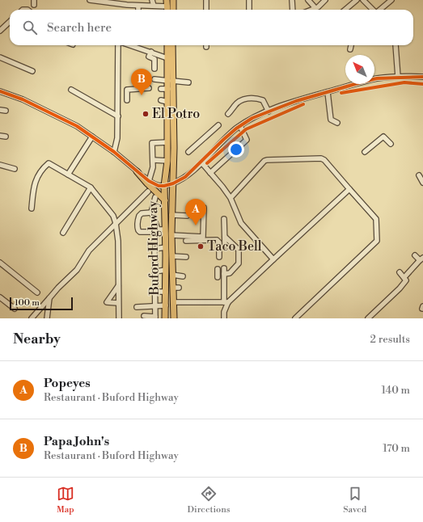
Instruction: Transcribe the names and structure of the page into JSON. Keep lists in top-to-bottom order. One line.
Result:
{"streets":{"main road":["Buford Highway"]},"places":["El Potro","Taco Bell"],"scale_bar":"100 m","north":"top left","page":{"search":"Search here","pins":["B","A"],"scale":"100 m","heading":["Nearby","2 results"],"list":[{"mark":"A","name":"Popeyes","note":"Restaurant · Buford Highway","value":"140 m"},{"mark":"B","name":"Papa John's","note":"Restaurant · Buford Highway","value":"170 m"}],"nav":["Map","Directions","Saved"]}}
